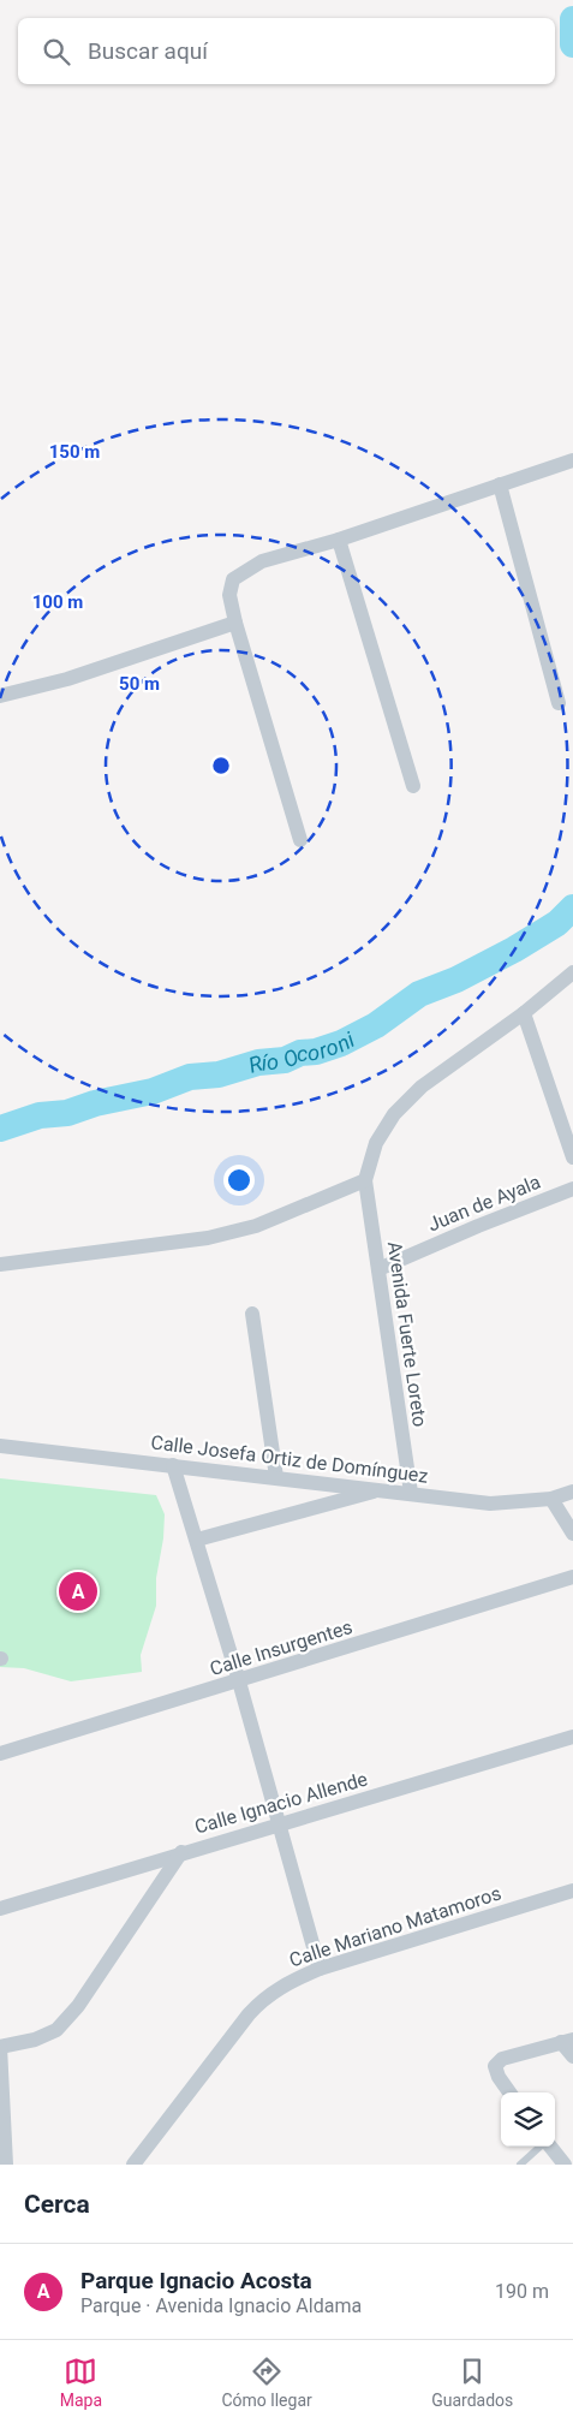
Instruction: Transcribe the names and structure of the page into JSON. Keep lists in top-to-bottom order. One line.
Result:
{"streets":{"street":["Juan de Ayala","Avenida Fuerte Loreto","Calle Josefa Ortiz de Domínguez","Calle Insurgentes","Calle Ignacio Allende","Calle Mariano Matamoros"]},"crossings":[["Juan de Ayala","Avenida Fuerte Loreto"],["Avenida Fuerte Loreto","Calle Josefa Ortiz de Domínguez"]],"water":["Río Ocoroni"],"page":{"search":"Buscar aquí","pins":"A","heading":"Cerca","list":[{"mark":"A","name":"Parque Ignacio Acosta","note":"Parque · Avenida Ignacio Aldama","value":"190 m"}],"nav":["Mapa","Cómo llegar","Guardados"]},"rings":["150 m","100 m","50 m"]}
